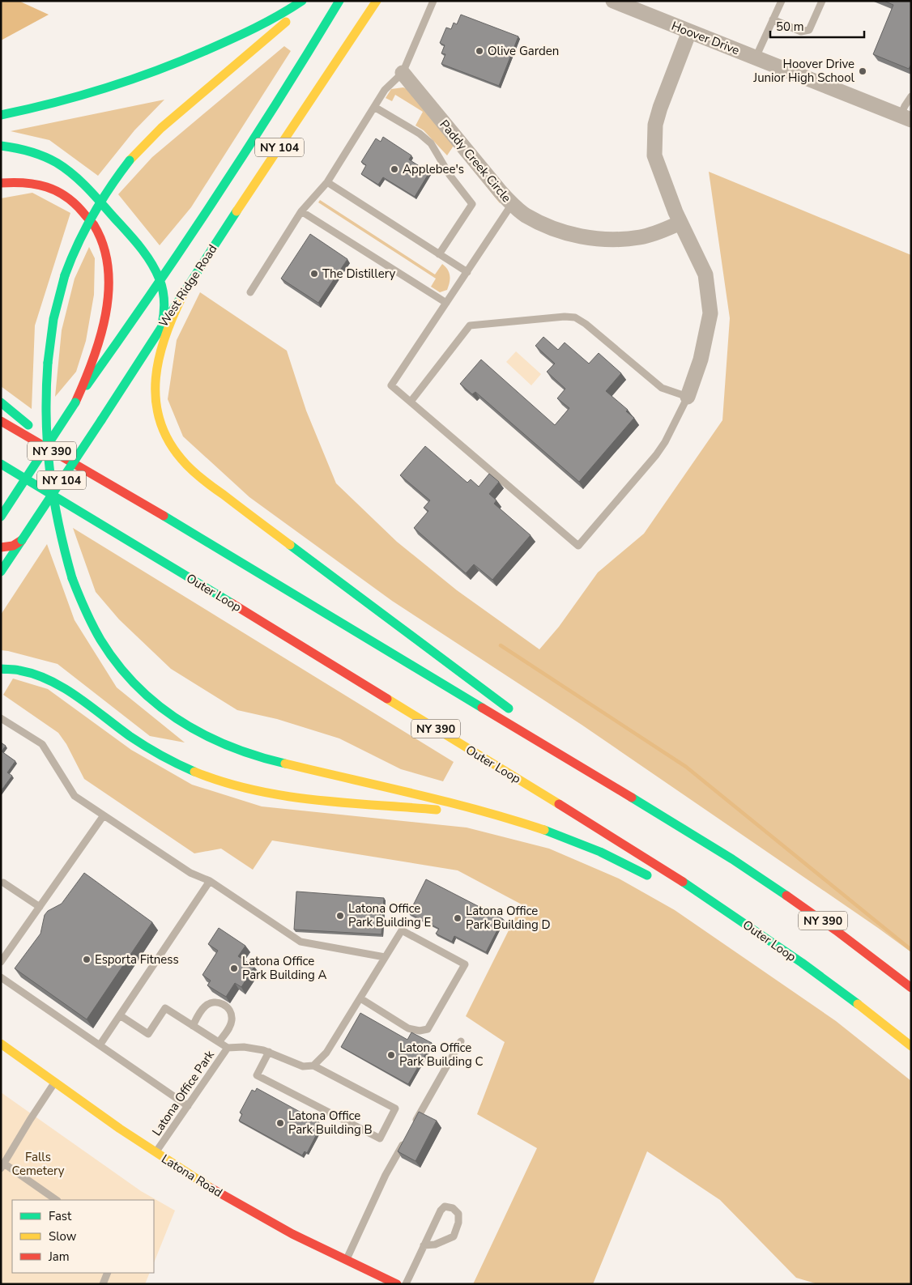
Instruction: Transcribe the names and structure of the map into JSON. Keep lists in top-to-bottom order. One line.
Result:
{"streets":{"main road":["NY 104","West Ridge Road","NY 390","Outer Loop","Latona Road"],"street":["Hoover Drive","Paddy Creek Circle"],"lane":["Latona Office Park"]},"crossings":[["Latona Office Park","Latona Road"]],"parks":["Falls Cemetery"],"places":["Olive Garden","Hoover Drive Junior High School","Applebee's","The Distillery","Latona Office Park Building E","Latona Office Park Building D","Esporta Fitness","Latona Office Park Building A","Latona Office Park Building C","Latona Office Park Building B"],"legend":["Fast","Slow","Jam"],"scale_bar":"50 m"}
